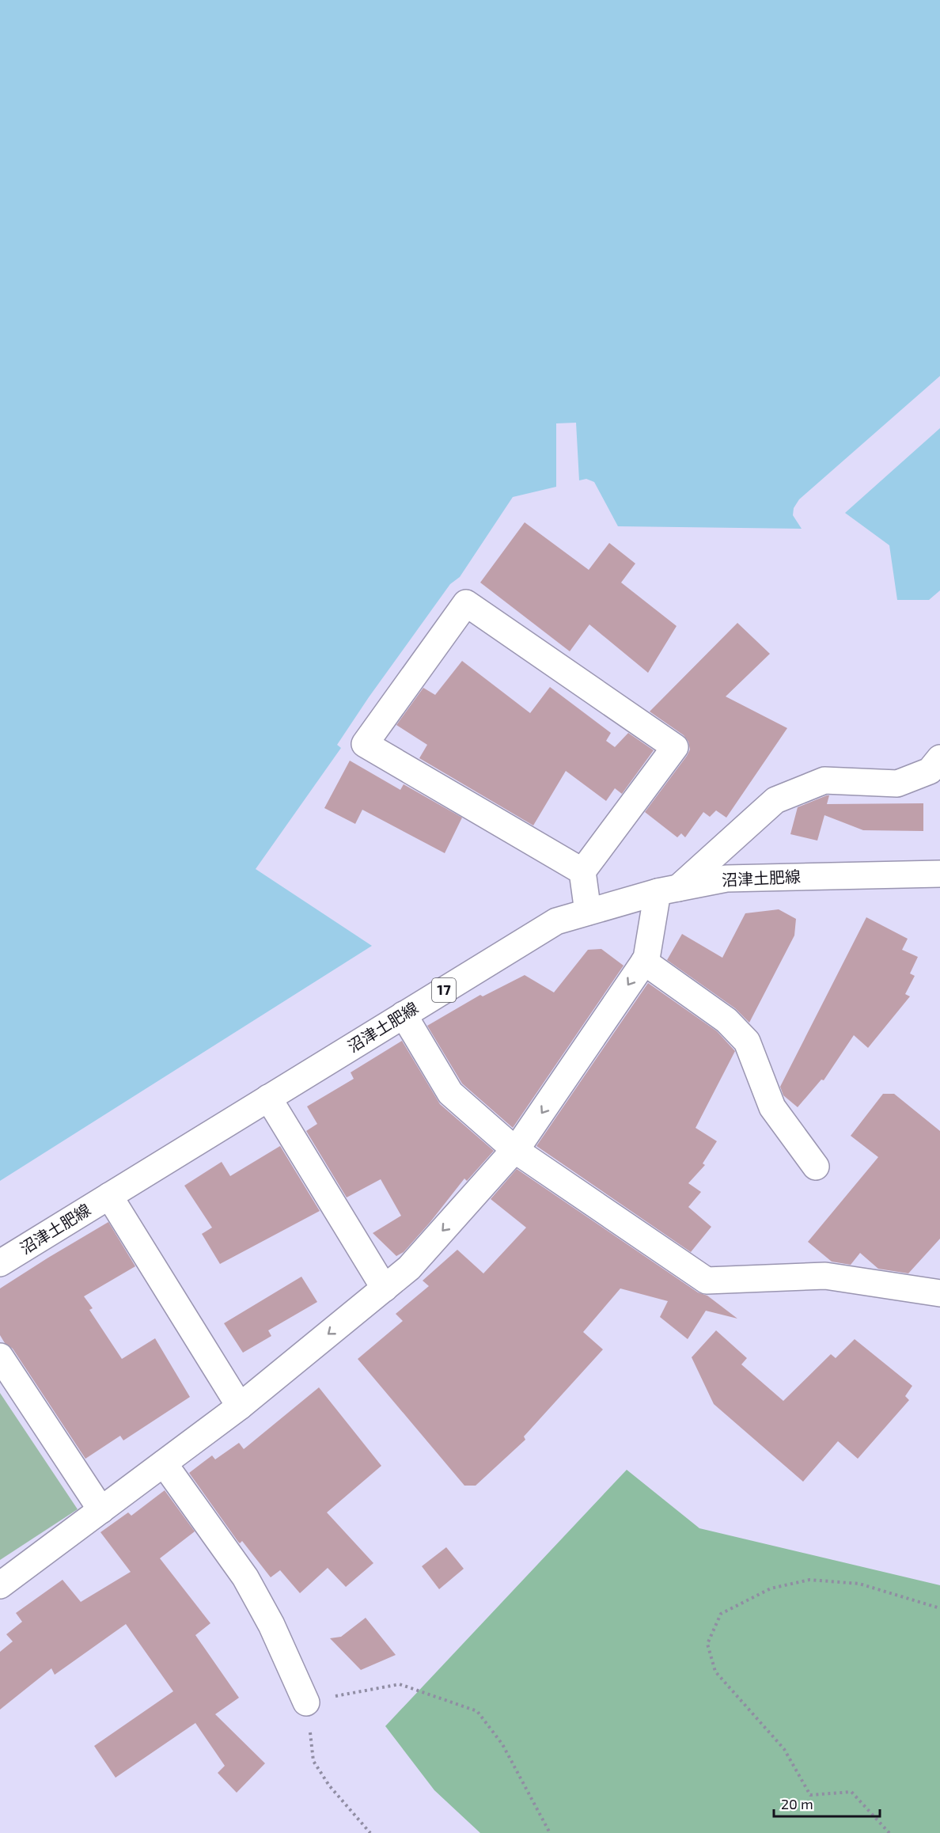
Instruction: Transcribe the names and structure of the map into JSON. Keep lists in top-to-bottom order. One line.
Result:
{"streets":{"street":["沼津土肥線","17"]},"scale_bar":"20 m"}
